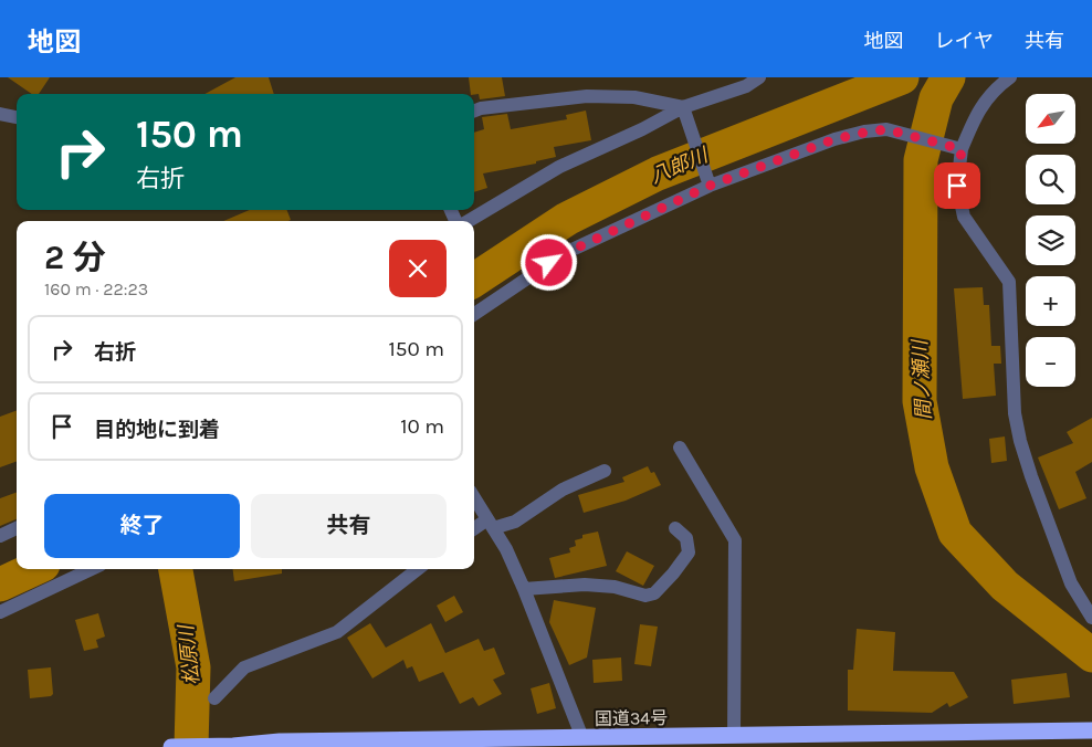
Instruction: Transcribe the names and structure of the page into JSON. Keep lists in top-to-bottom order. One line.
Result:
{"streets":{"highway":["国道34号"]},"water":["八郎川","間ノ瀬川","松原川"],"north":"bottom left","page":{"header":"地図","nav":["地図","レイヤ","共有"],"map_buttons":["+","−"],"turn":["150 m","右折"],"heading":["2 分","160 m · 22:23"],"list":[{"name":"右折","value":"150 m"},{"name":"目的地に到着","value":"10 m"}],"buttons":["終了","共有"]}}
